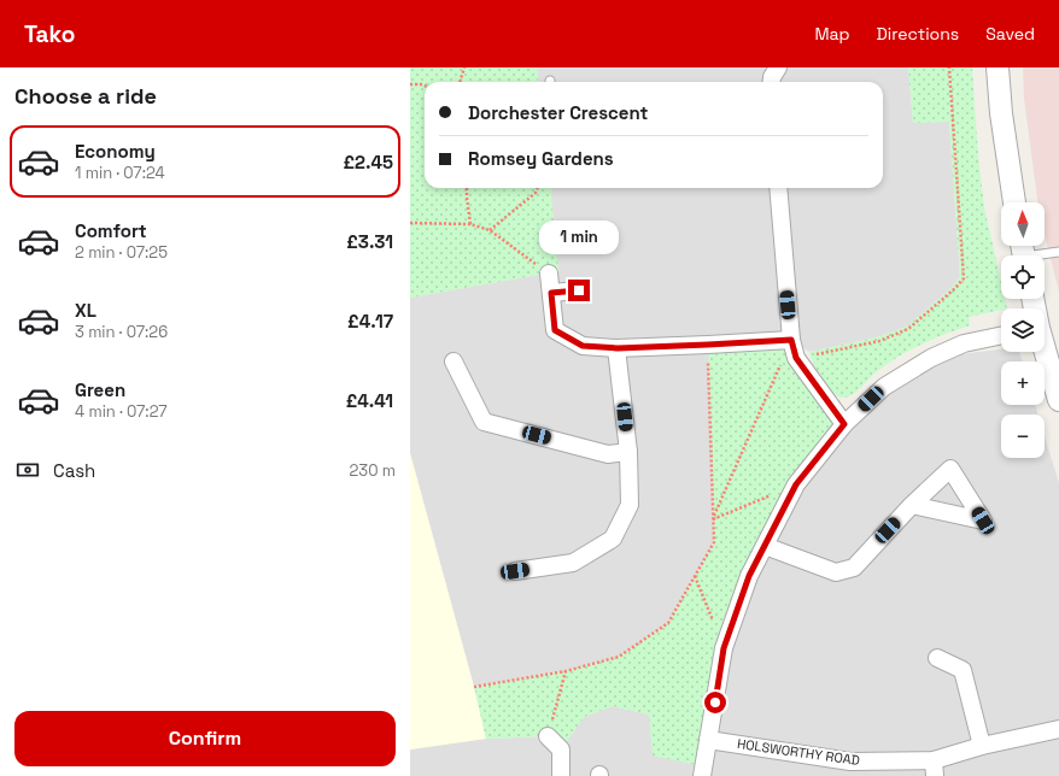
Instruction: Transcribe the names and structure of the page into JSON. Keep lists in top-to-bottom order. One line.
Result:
{"streets":{"street":["HOLSWORTHY ROAD"]},"north":"top","page":{"header":"Tako","nav":["Map","Directions","Saved"],"heading":"Choose a ride","banner":["Dorchester Crescent","Romsey Gardens"],"list":[{"name":"Economy","note":"1 min · 07:24","value":"£2.45"},{"name":"Comfort","note":"2 min · 07:25","value":"£3.31"},{"name":"XL","note":"3 min · 07:26","value":"£4.17"},{"name":"Green","note":"4 min · 07:27","value":"£4.41"}],"map_buttons":["+","−"],"bubble":"1 min","pay":["Cash","230 m"],"buttons":"Confirm"}}
